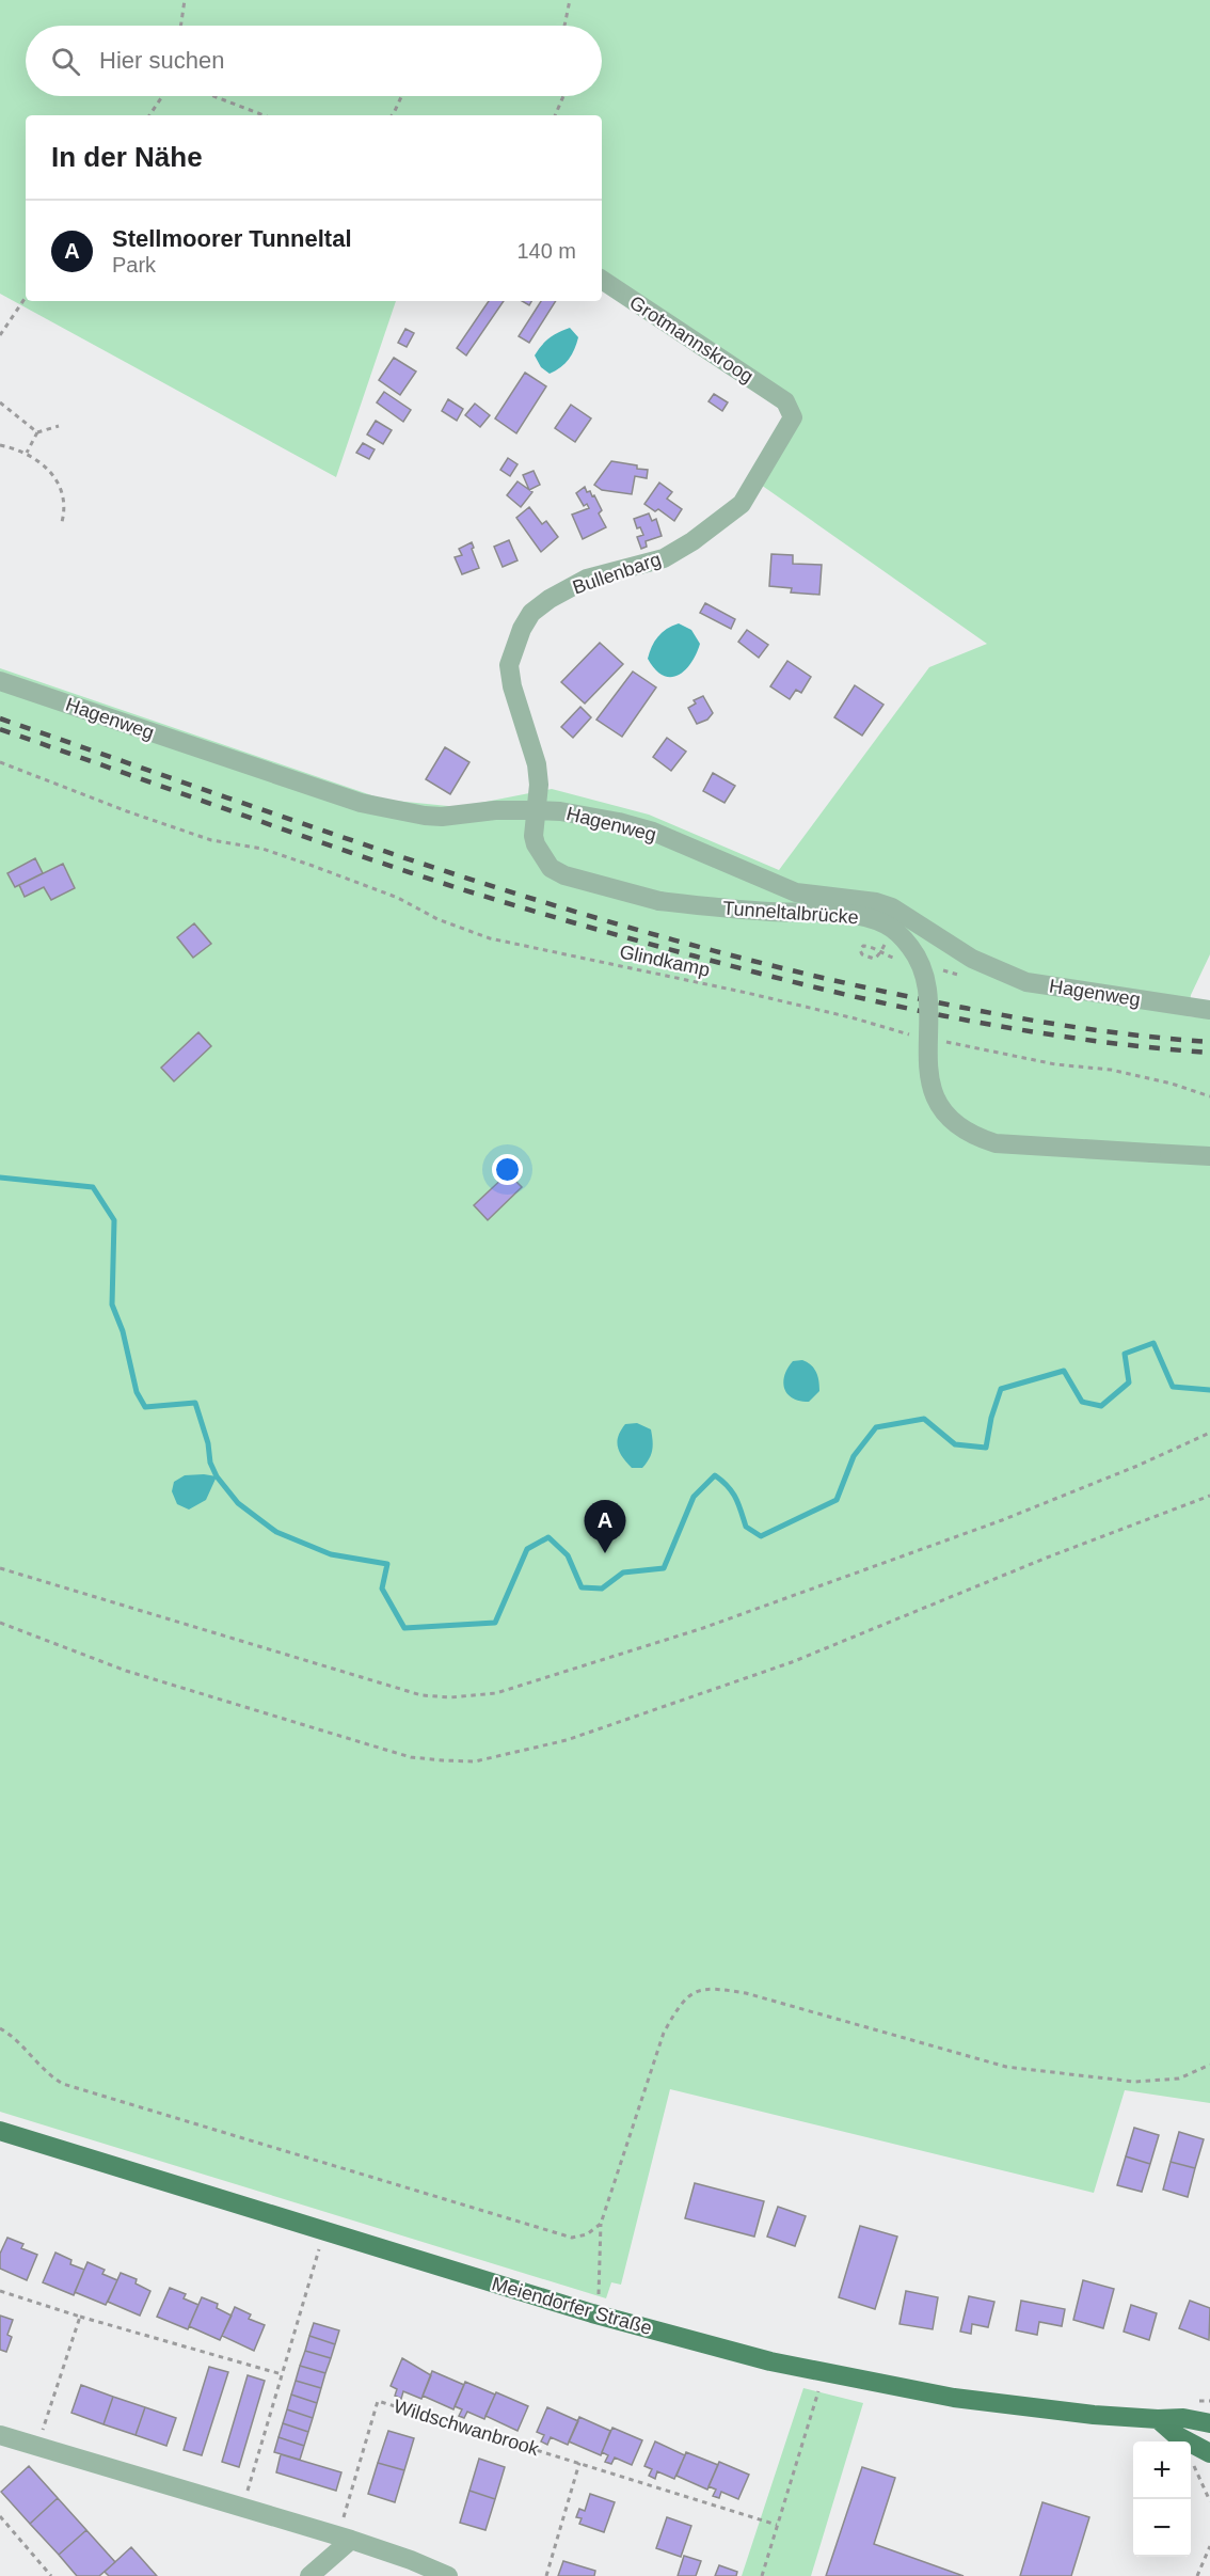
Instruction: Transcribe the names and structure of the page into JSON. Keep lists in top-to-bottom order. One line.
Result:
{"streets":{"main road":["Meiendorfer Straße"],"street":["Grotmannskroog","Bullenbarg","Hagenweg","Tunneltalbrücke"],"path":["Glindkamp","Wildschwanbrook"]},"crossings":[["Grotmannskroog","Bullenbarg"],["Bullenbarg","Hagenweg"],["Bullenbarg","Tunneltalbrücke"],["Hagenweg","Tunneltalbrücke"]],"page":{"search":"Hier suchen","heading":"In der Nähe","list":[{"mark":"A","name":"Stellmoorer Tunneltal","note":"Park","value":"140 m"}],"pins":"A","map_buttons":["+","−"]}}
